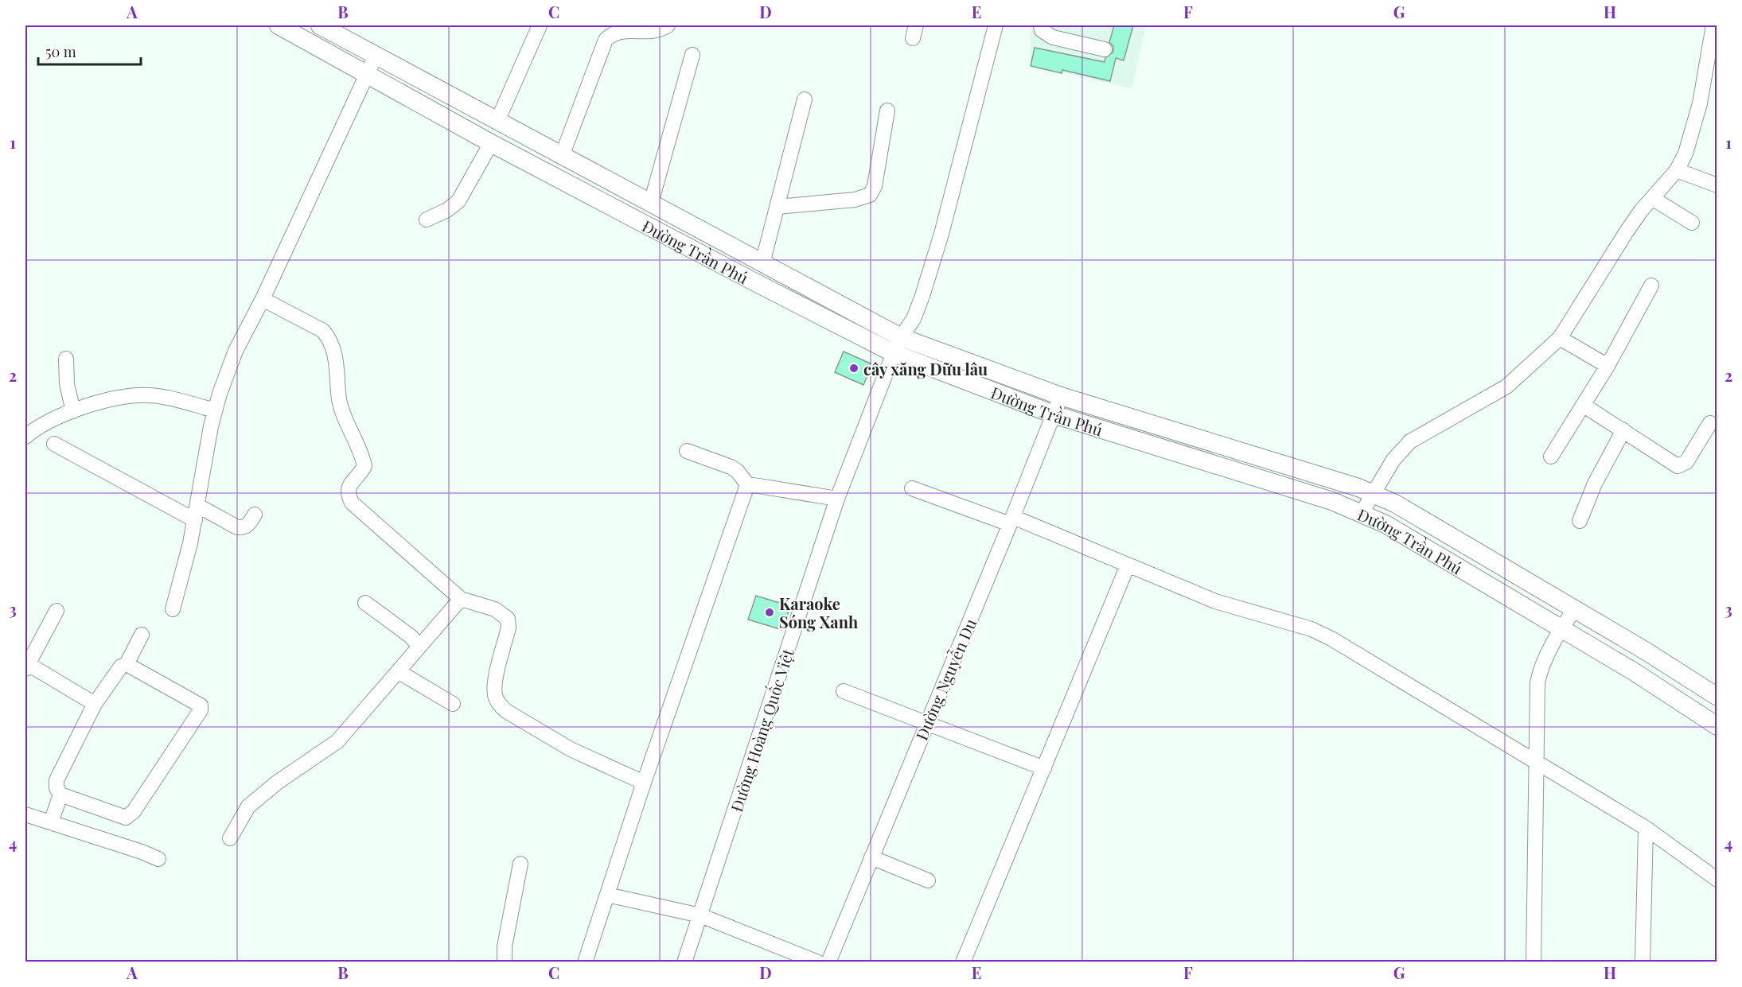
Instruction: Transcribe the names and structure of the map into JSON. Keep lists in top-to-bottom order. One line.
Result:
{"streets":{"main road":["Đường Trần Phú"],"street":["Đường Nguyễn Du","Đường Hoàng Quốc Việt"]},"crossings":[["Đường Trần Phú","Đường Nguyễn Du"],["Đường Trần Phú","Đường Hoàng Quốc Việt"]],"places":["cây xăng Dữu lâu","Karaoke Sóng Xanh"],"scale_bar":"50 m","grid":{"columns":["A","B","C","D","E","F","G","H"],"rows":["1","2","3","4"]}}
